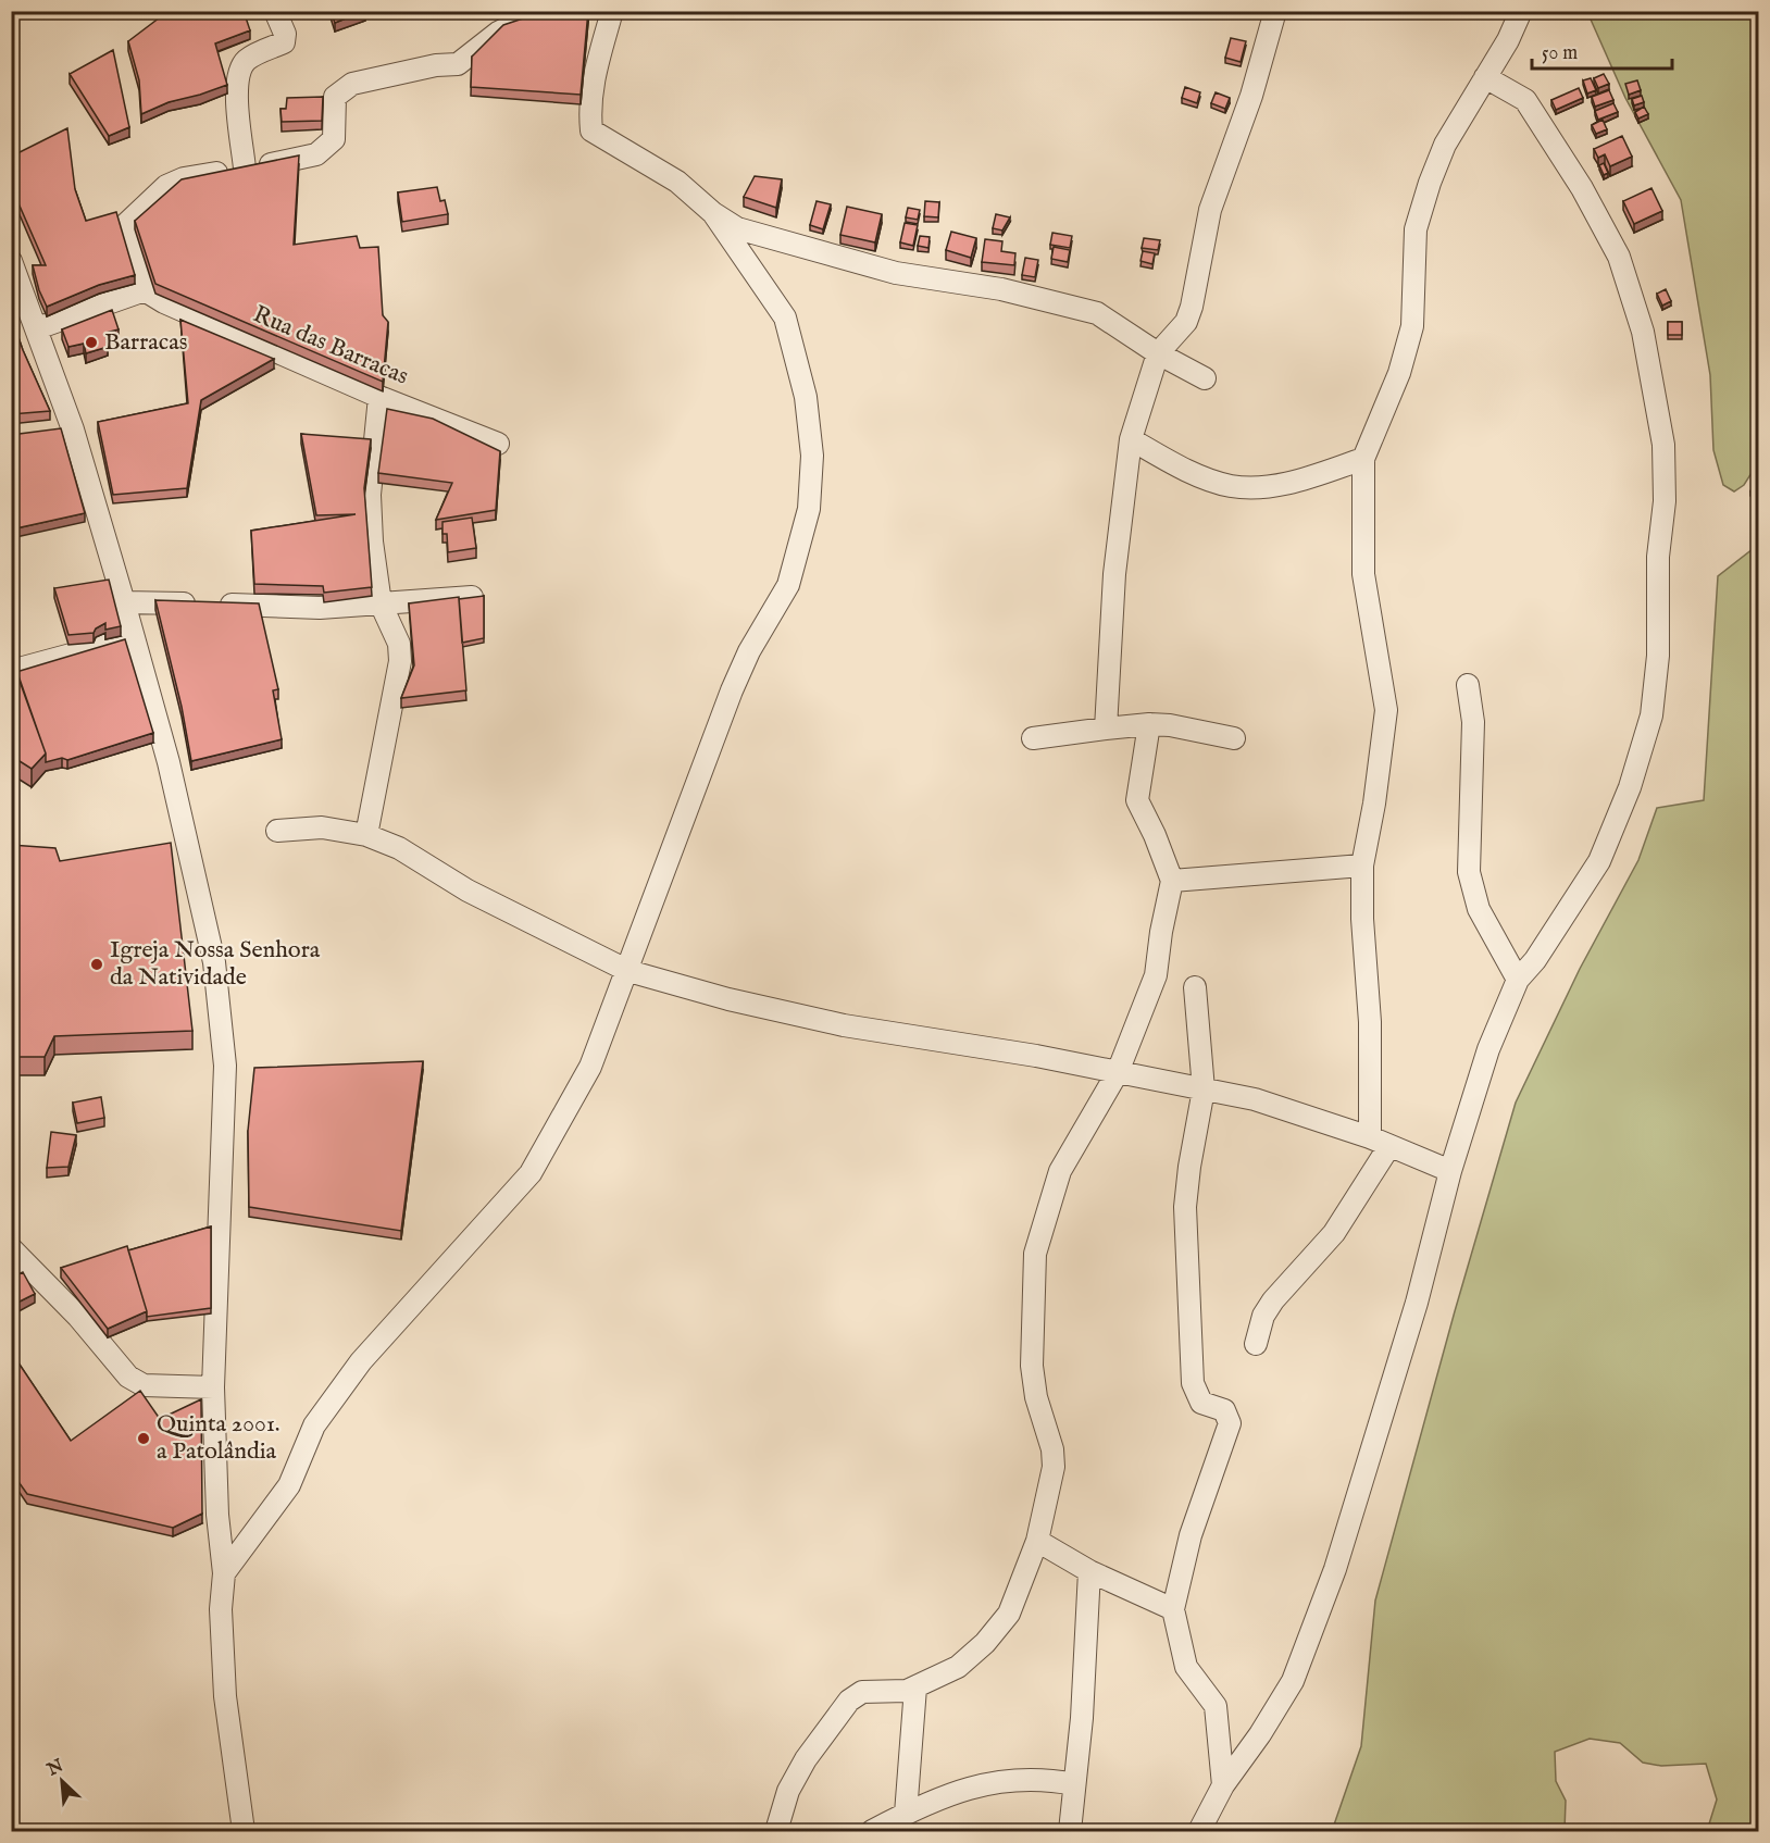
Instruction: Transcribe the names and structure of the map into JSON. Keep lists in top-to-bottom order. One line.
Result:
{"streets":{"street":["Rua das Barracas"]},"places":["Barracas","Igreja Nossa Senhora da Natividade","Quinta 2001. a Patolândia"],"scale_bar":"50 m","north":"top left"}
